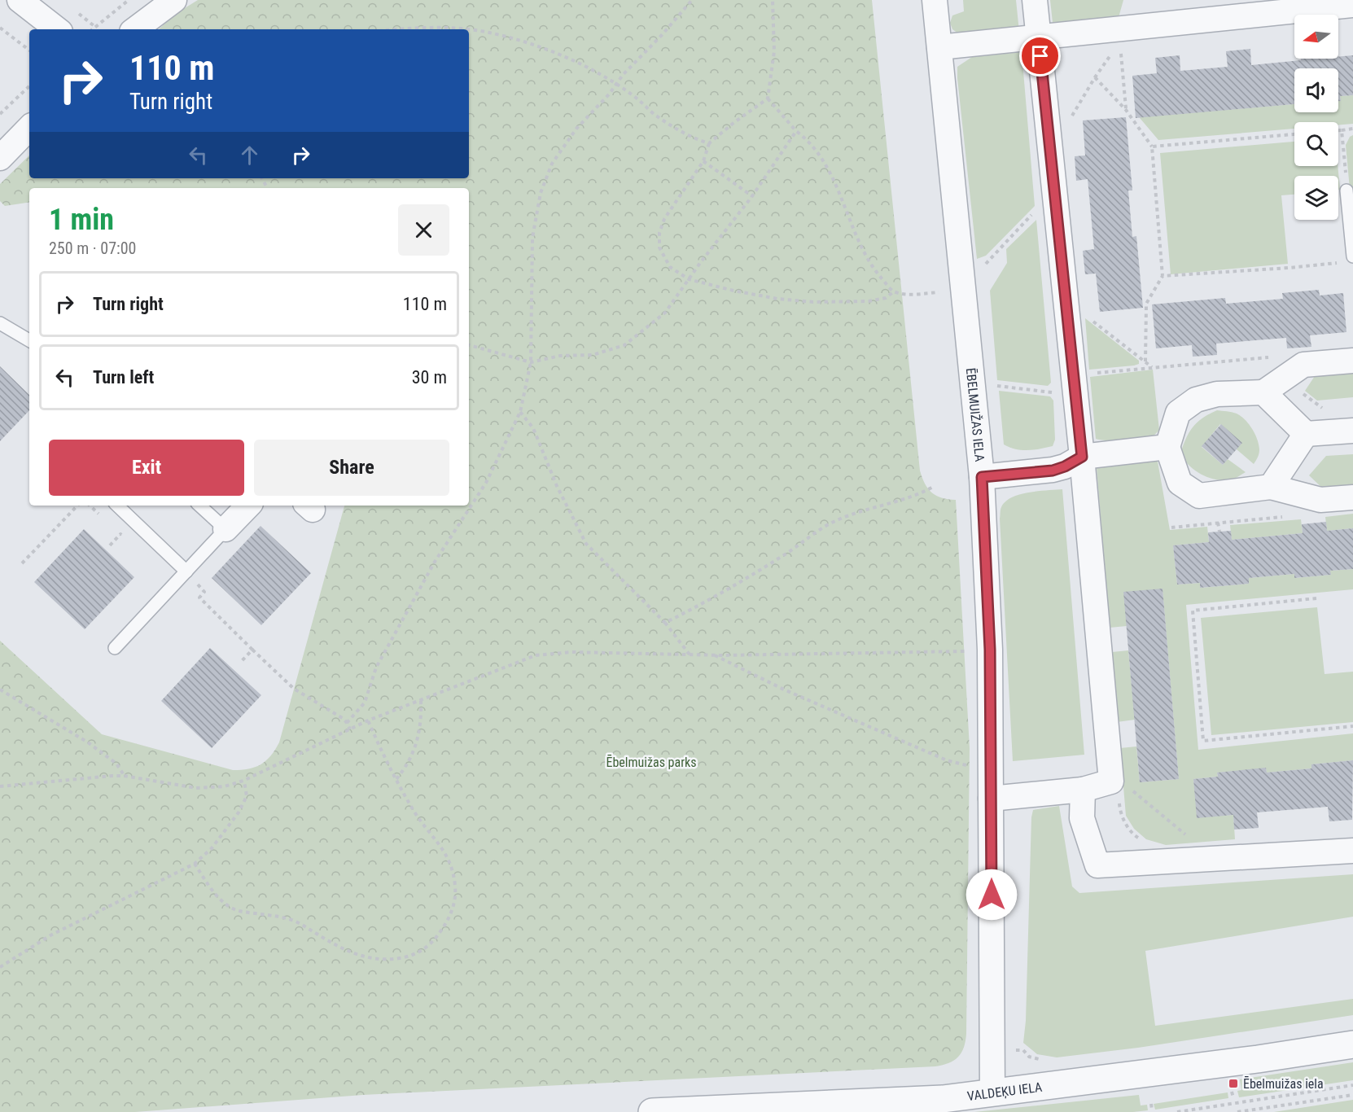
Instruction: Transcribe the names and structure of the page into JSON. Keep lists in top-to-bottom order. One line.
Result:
{"streets":{"street":["ĒBELMUIŽAS IELA","VALDEĶU IELA"]},"crossings":[["ĒBELMUIŽAS IELA","VALDEĶU IELA"]],"parks":["Ēbelmuižas parks"],"places":{"transit":["Ēbelmuižas iela"]},"north":"left","page":{"turn":["110 m","Turn right"],"heading":["1 min","250 m · 07:00"],"list":[{"name":"Turn right","value":"110 m"},{"name":"Turn left","value":"30 m"}],"buttons":["Exit","Share"]}}
